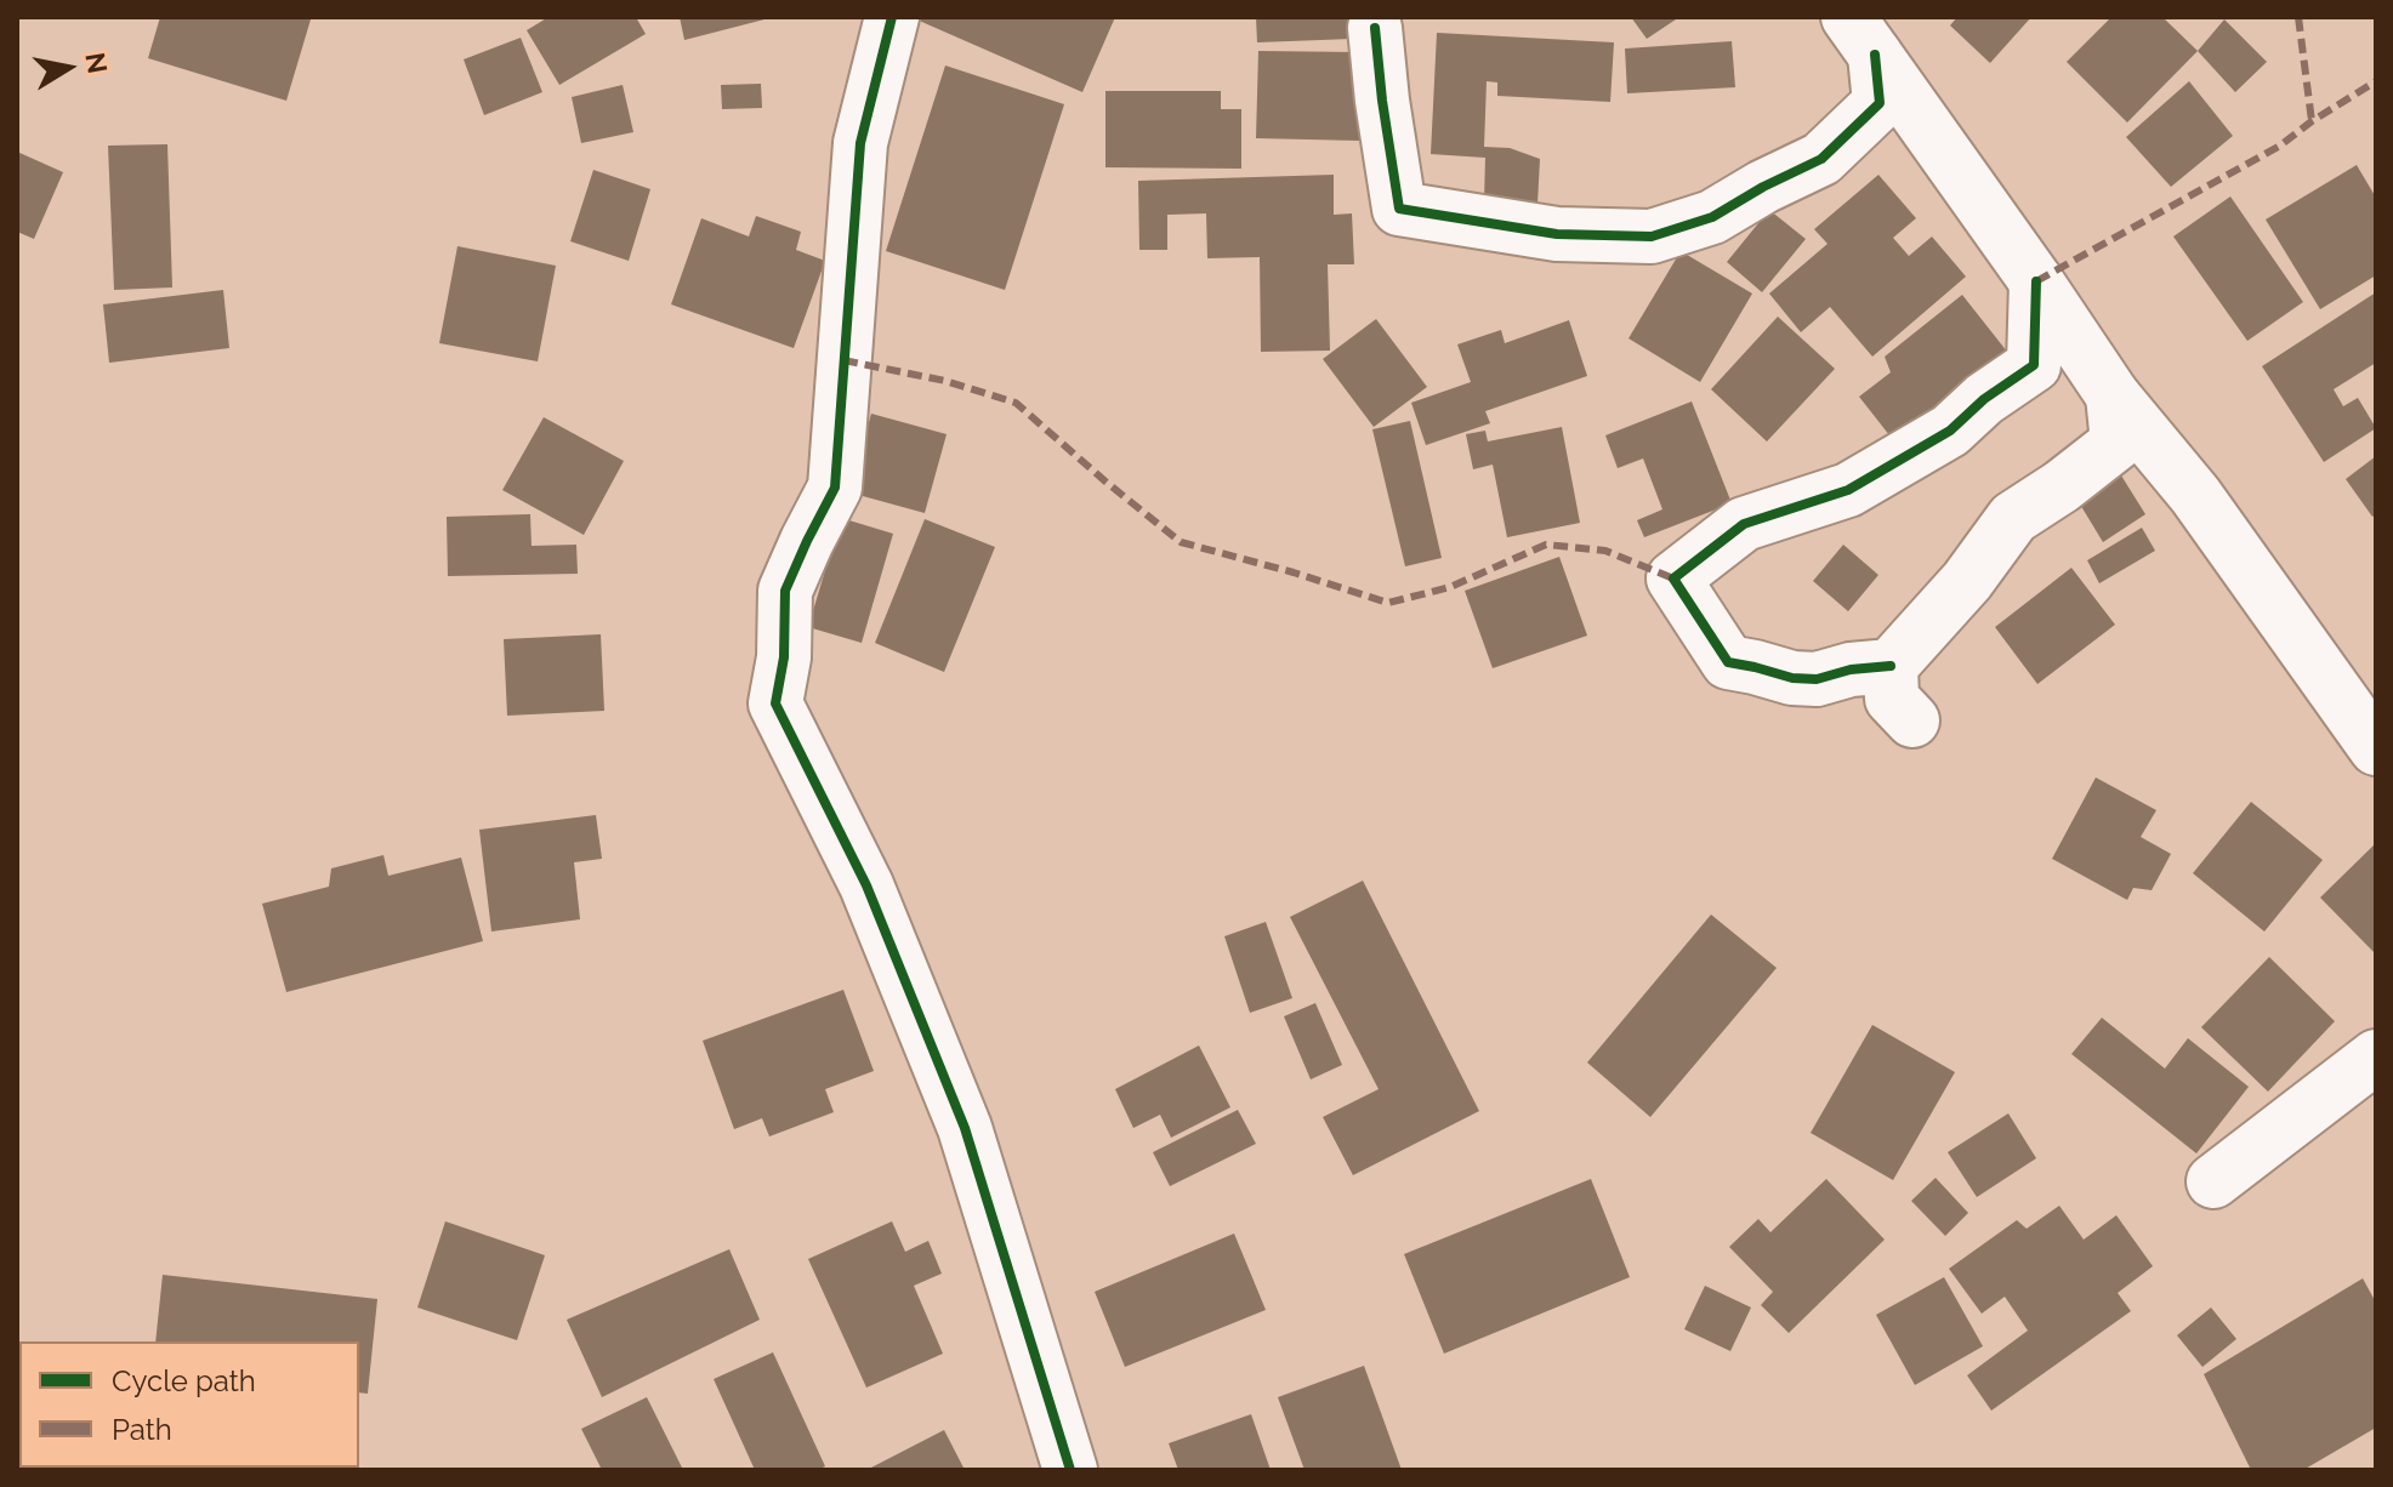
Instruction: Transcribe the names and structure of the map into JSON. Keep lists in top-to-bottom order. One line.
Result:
{"legend":["Cycle path","Path"],"north":"right"}
